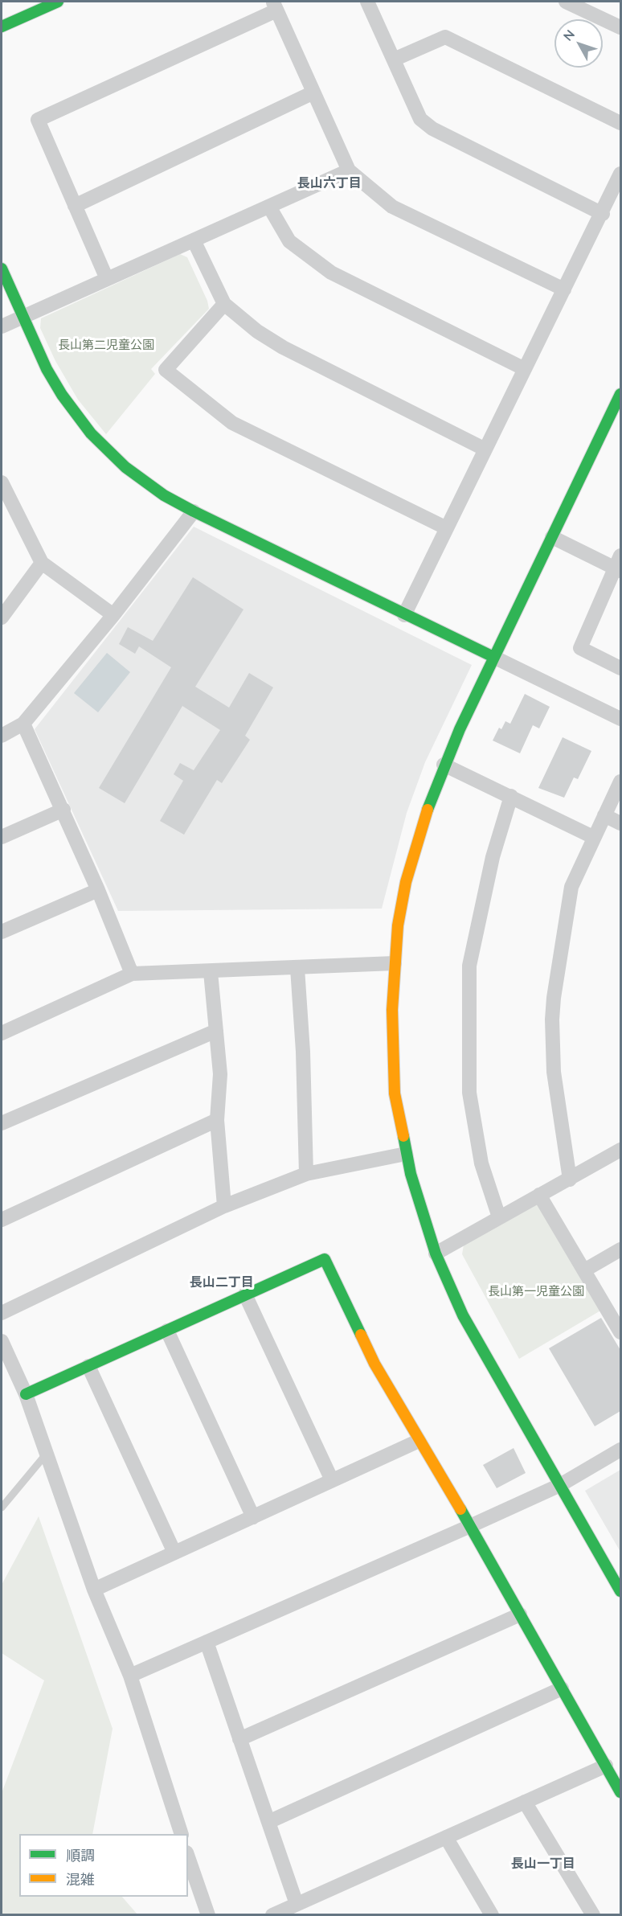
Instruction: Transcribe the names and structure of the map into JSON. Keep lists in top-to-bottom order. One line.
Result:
{"districts":["長山六丁目","長山二丁目","長山一丁目"],"parks":["長山第二児童公園","長山第一児童公園"],"legend":["順調","混雑"],"north":"top left"}
